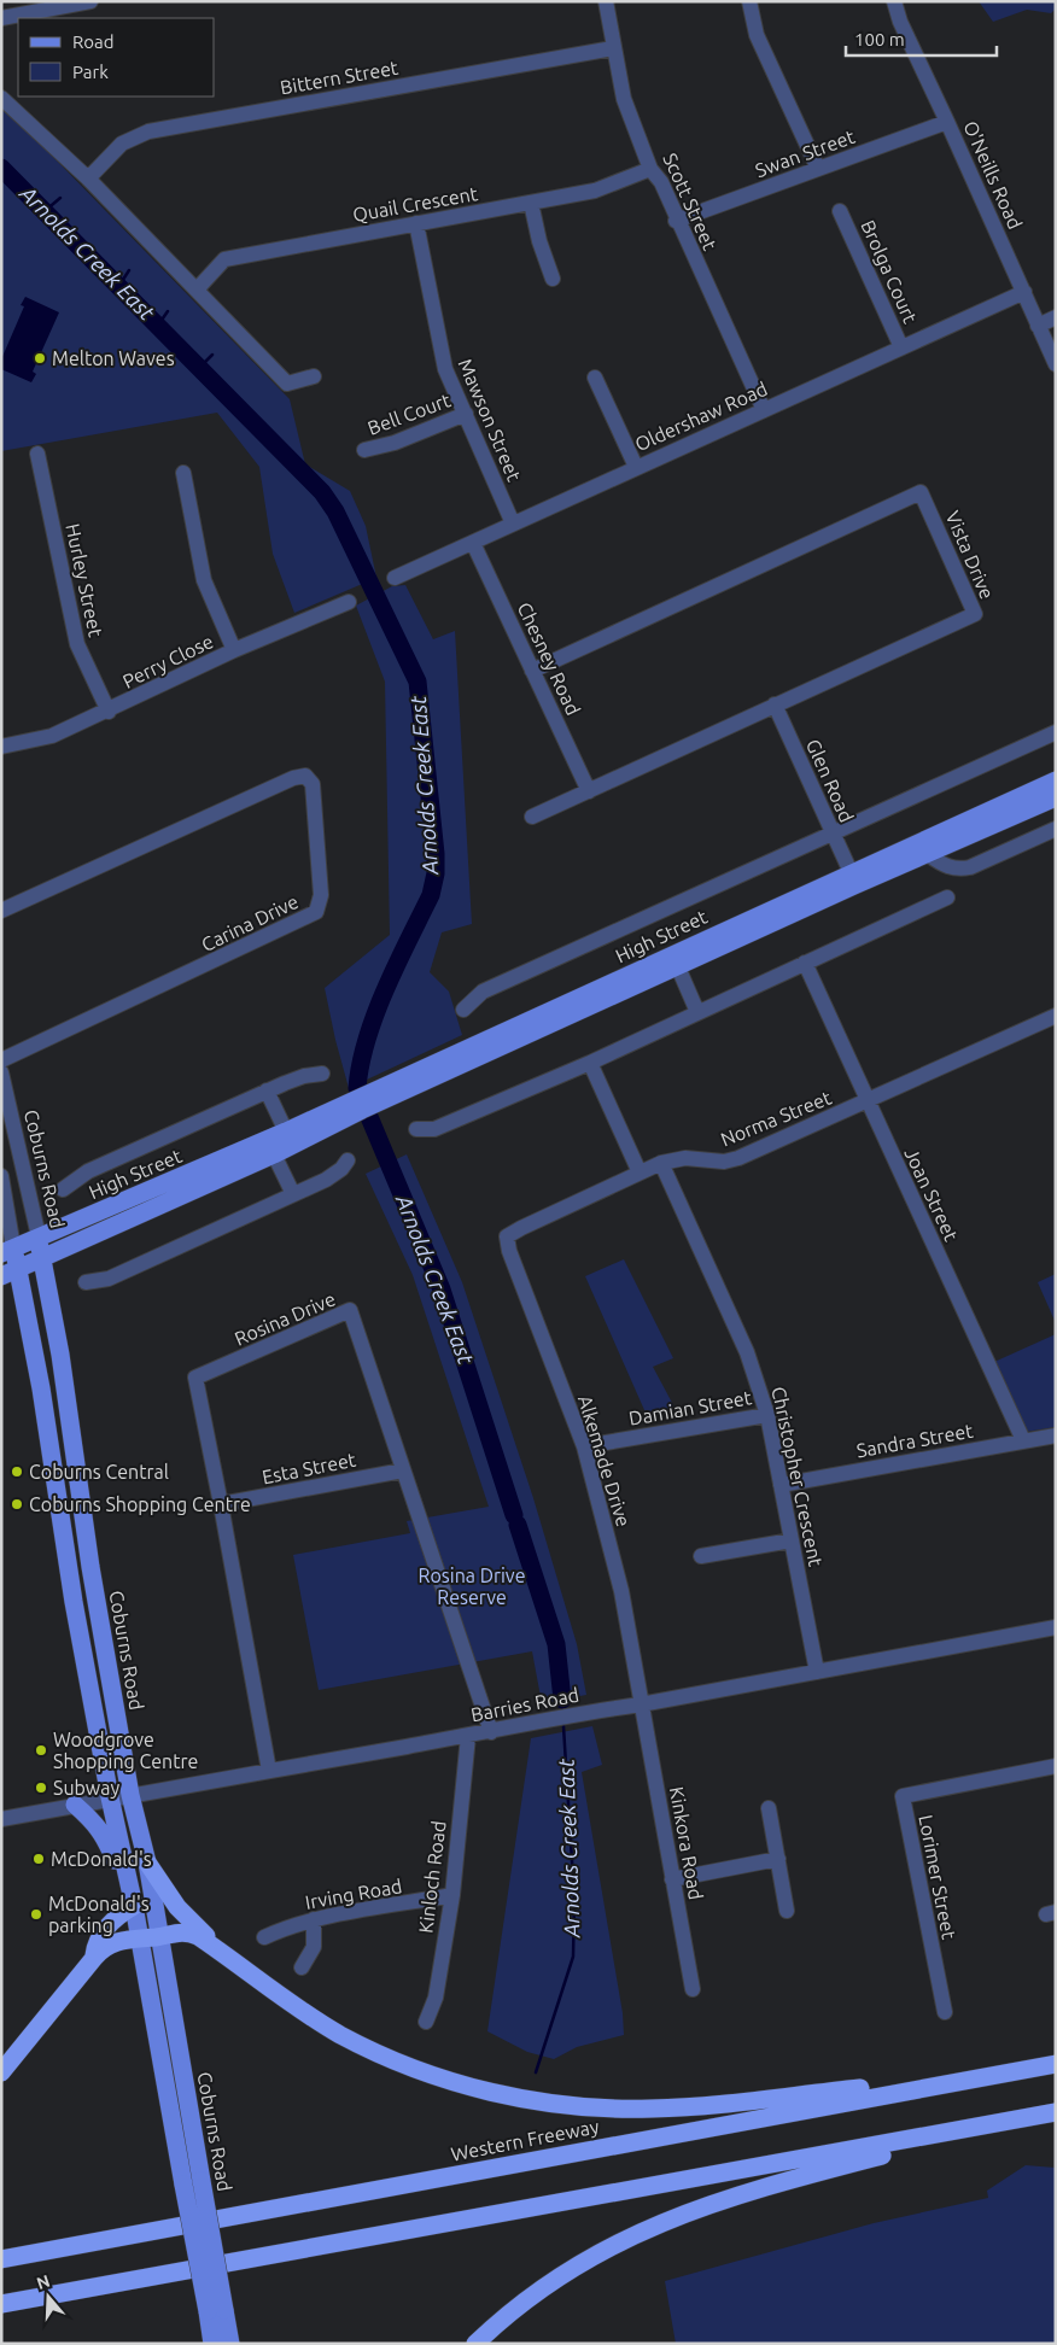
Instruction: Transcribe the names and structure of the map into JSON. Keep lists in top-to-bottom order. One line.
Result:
{"streets":{"highway":["Western Freeway"],"main road":["High Street","Coburns Road"],"street":["Bittern Street","Swan Street","O'Neills Road","Scott Street","Quail Crescent","Brolga Court","Bell Court","Oldershaw Road","Mawson Street","Vista Drive","Hurley Street","Chesney Road","Perry Close","Glen Road","Carina Drive","Norma Street","Joan Street","Rosina Drive","Damian Street","Sandra Street","Alkemade Drive","Esta Street","Christopher Crescent","Barries Road","Kinkora Road","Kinloch Road","Lorimer Street","Irving Road"]},"crossings":[["Bittern Street","Scott Street"],["Swan Street","O'Neills Road"],["Swan Street","Scott Street"],["O'Neills Road","Oldershaw Road"],["Scott Street","Quail Crescent"],["Scott Street","Oldershaw Road"],["Quail Crescent","Mawson Street"],["Brolga Court","Oldershaw Road"],["Bell Court","Mawson Street"],["Oldershaw Road","Mawson Street"],["Oldershaw Road","Chesney Road"],["Vista Drive","Chesney Road"],["Vista Drive","Glen Road"],["Hurley Street","Perry Close"],["Glen Road","High Street"],["High Street","Coburns Road"],["Norma Street","Joan Street"],["Norma Street","Alkemade Drive"],["Norma Street","Christopher Crescent"],["Coburns Road","Barries Road"],["Joan Street","Sandra Street"],["Rosina Drive","Esta Street"],["Rosina Drive","Barries Road"],["Damian Street","Alkemade Drive"],["Damian Street","Christopher Crescent"],["Sandra Street","Christopher Crescent"],["Alkemade Drive","Barries Road"],["Alkemade Drive","Kinkora Road"],["Christopher Crescent","Barries Road"],["Barries Road","Kinkora Road"],["Barries Road","Kinloch Road"],["Kinloch Road","Irving Road"]],"water":["Arnolds Creek East"],"parks":["Rosina Drive Reserve"],"places":["Melton Waves","Coburns Central","Coburns Shopping Centre","Woodgrove Shopping Centre","Subway","McDonald's","McDonald's parking"],"legend":["Road","Park"],"scale_bar":"100 m","north":"top"}
